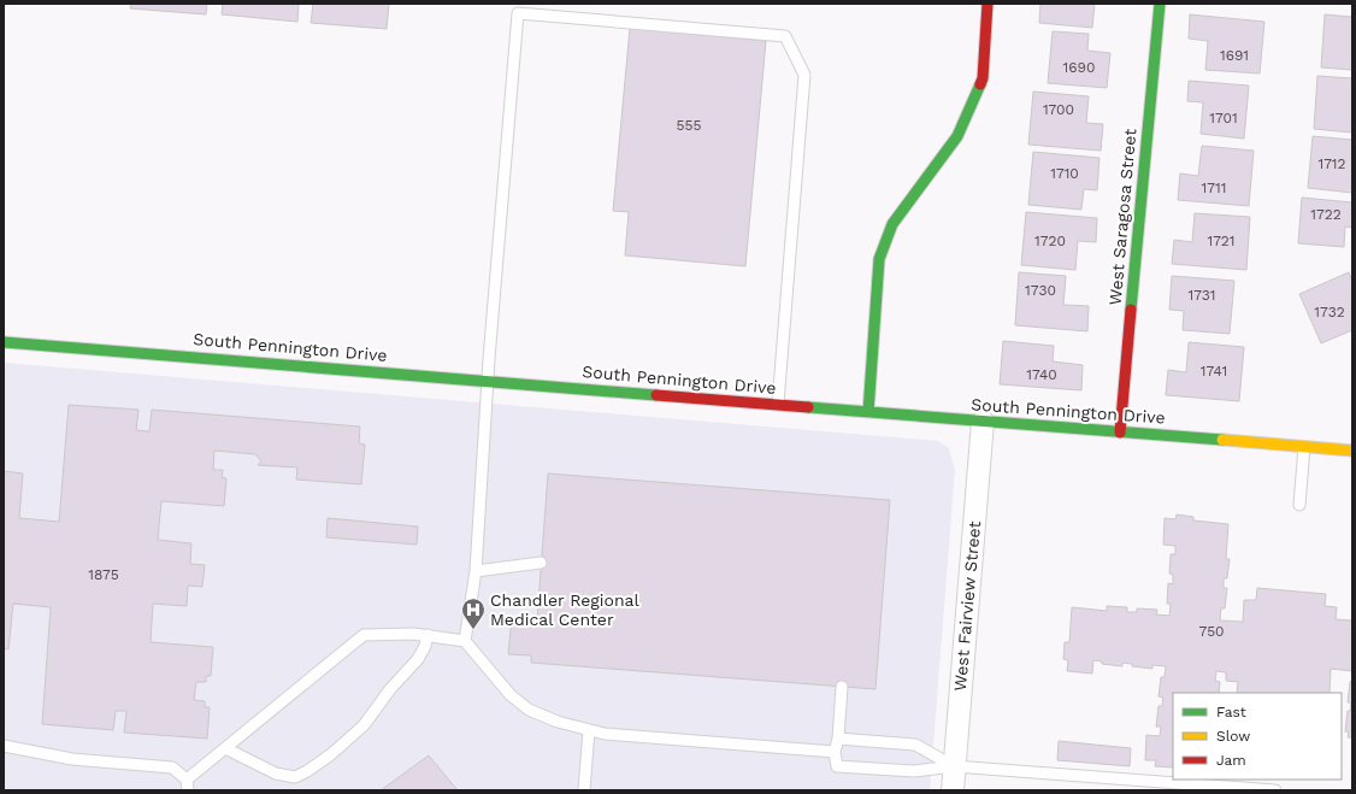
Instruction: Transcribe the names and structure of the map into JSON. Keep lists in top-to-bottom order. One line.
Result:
{"streets":{"street":["West Saragosa Street","South Pennington Drive","West Fairview Street"]},"crossings":[["West Saragosa Street","South Pennington Drive"],["South Pennington Drive","West Fairview Street"]],"places":{"hospital":["Chandler Regional Medical Center"]},"house_numbers":["1691","1690","1700","1701","555","1712","1710","1711","1722","1720","1721","1730","1731","1732","1741","1740","1875","750"],"legend":["Fast","Slow","Jam"]}
